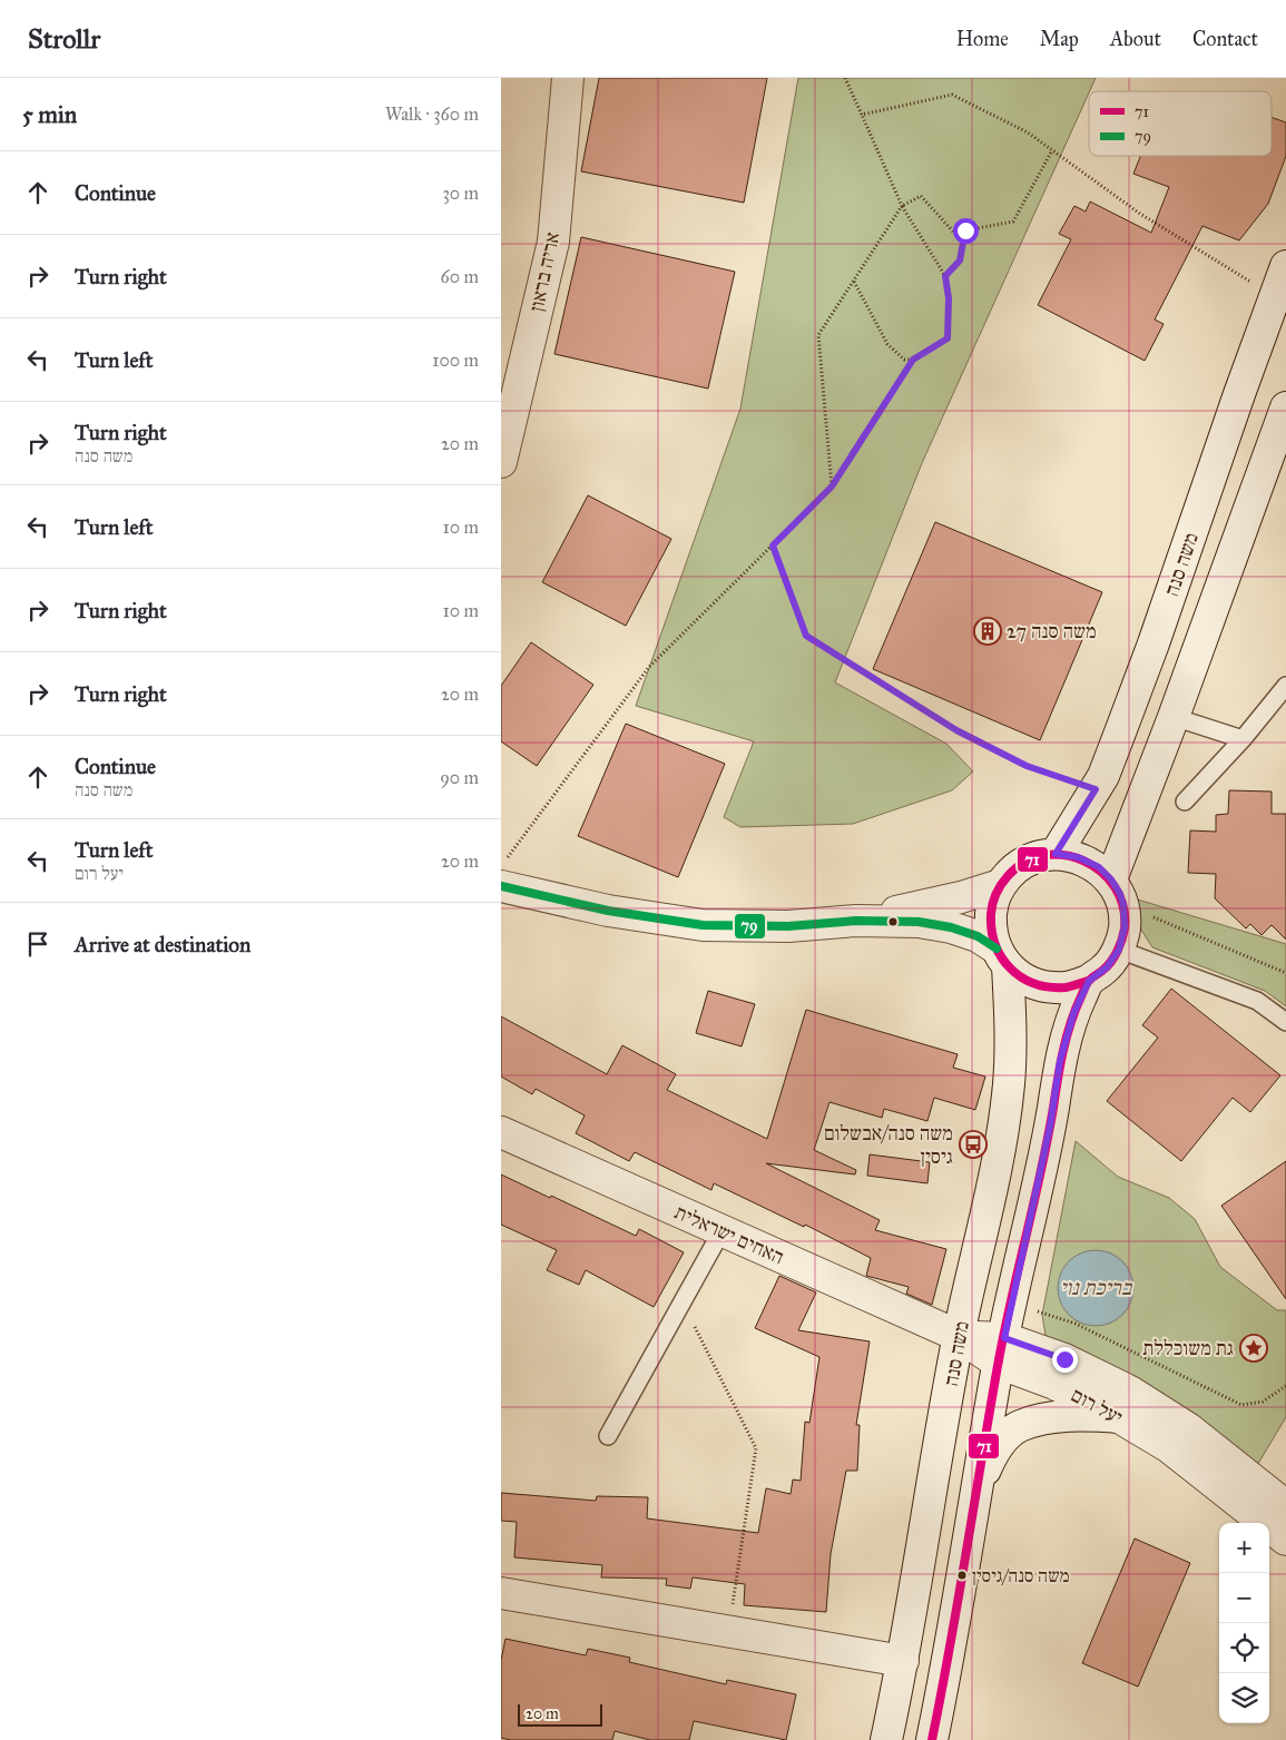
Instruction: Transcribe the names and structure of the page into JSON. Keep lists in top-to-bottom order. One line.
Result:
{"streets":{"street":["אריה בראון","משה סנה","האחים ישראלית","יעל רום"]},"crossings":[["משה סנה","האחים ישראלית"],["משה סנה","יעל רום"],["האחים ישראלית","יעל רום"]],"water":["בריכת נוי"],"places":{"building":["משה סנה 27"],"bus stop":["משה סנה/אבשלום גיסין"],"place":["גת משוכללת"],"other":["משה סנה/גיסין"]},"lines":["transit line 71","transit line 79"],"legend":["71","79"],"scale_bar":"20 m","page":{"header":"Strollr","nav":["Home","Map","About","Contact"],"heading":["5 min","Walk · 360 m"],"list":[["Continue","30 m"],["Turn right","60 m"],["Turn left","100 m"],["Turn right","משה סנה","20 m"],["Turn left","10 m"],["Turn right","10 m"],["Turn right","20 m"],["Continue","משה סנה","90 m"],["Turn left","יעל רום","20 m"],"Arrive at destination"],"map_buttons":["+","−"],"scale":"20 m"}}
